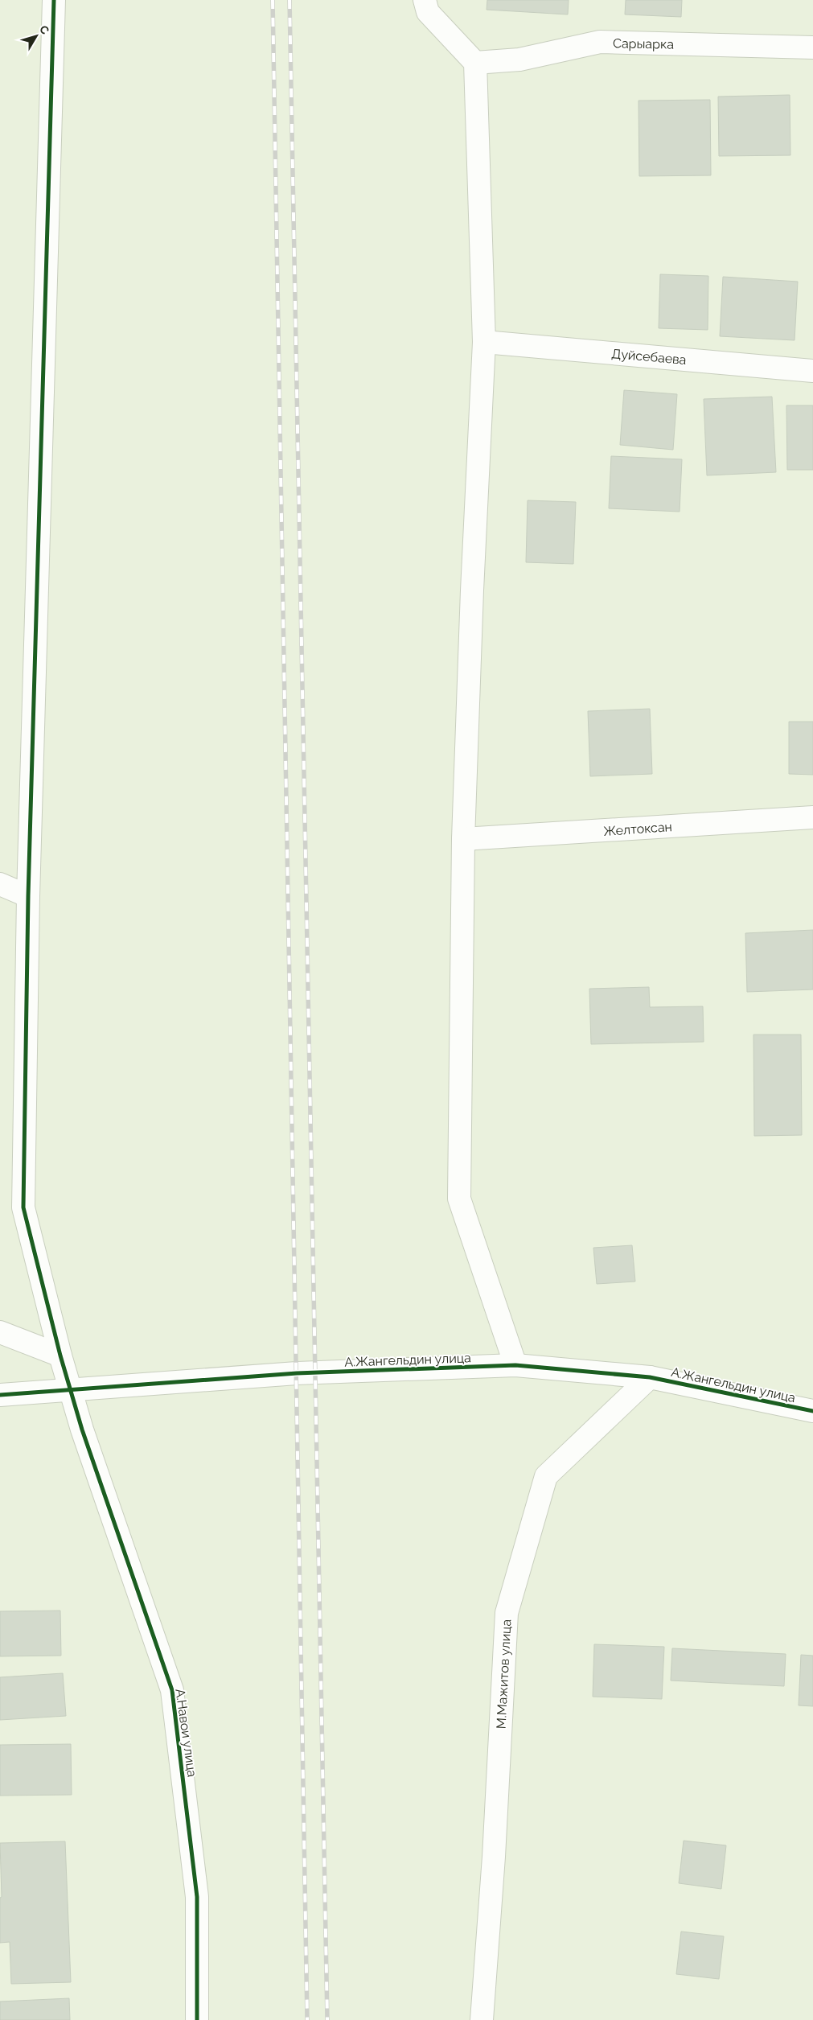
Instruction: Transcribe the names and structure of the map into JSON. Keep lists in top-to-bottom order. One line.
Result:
{"streets":{"street":["Сарыарка","Дуйсебаева","Желтоксан","А.Жангельдин улица","М.Мажитов улица","А.Навои улица"]},"crossings":[["А.Жангельдин улица","М.Мажитов улица"],["А.Жангельдин улица","А.Навои улица"]],"north":"top right"}
